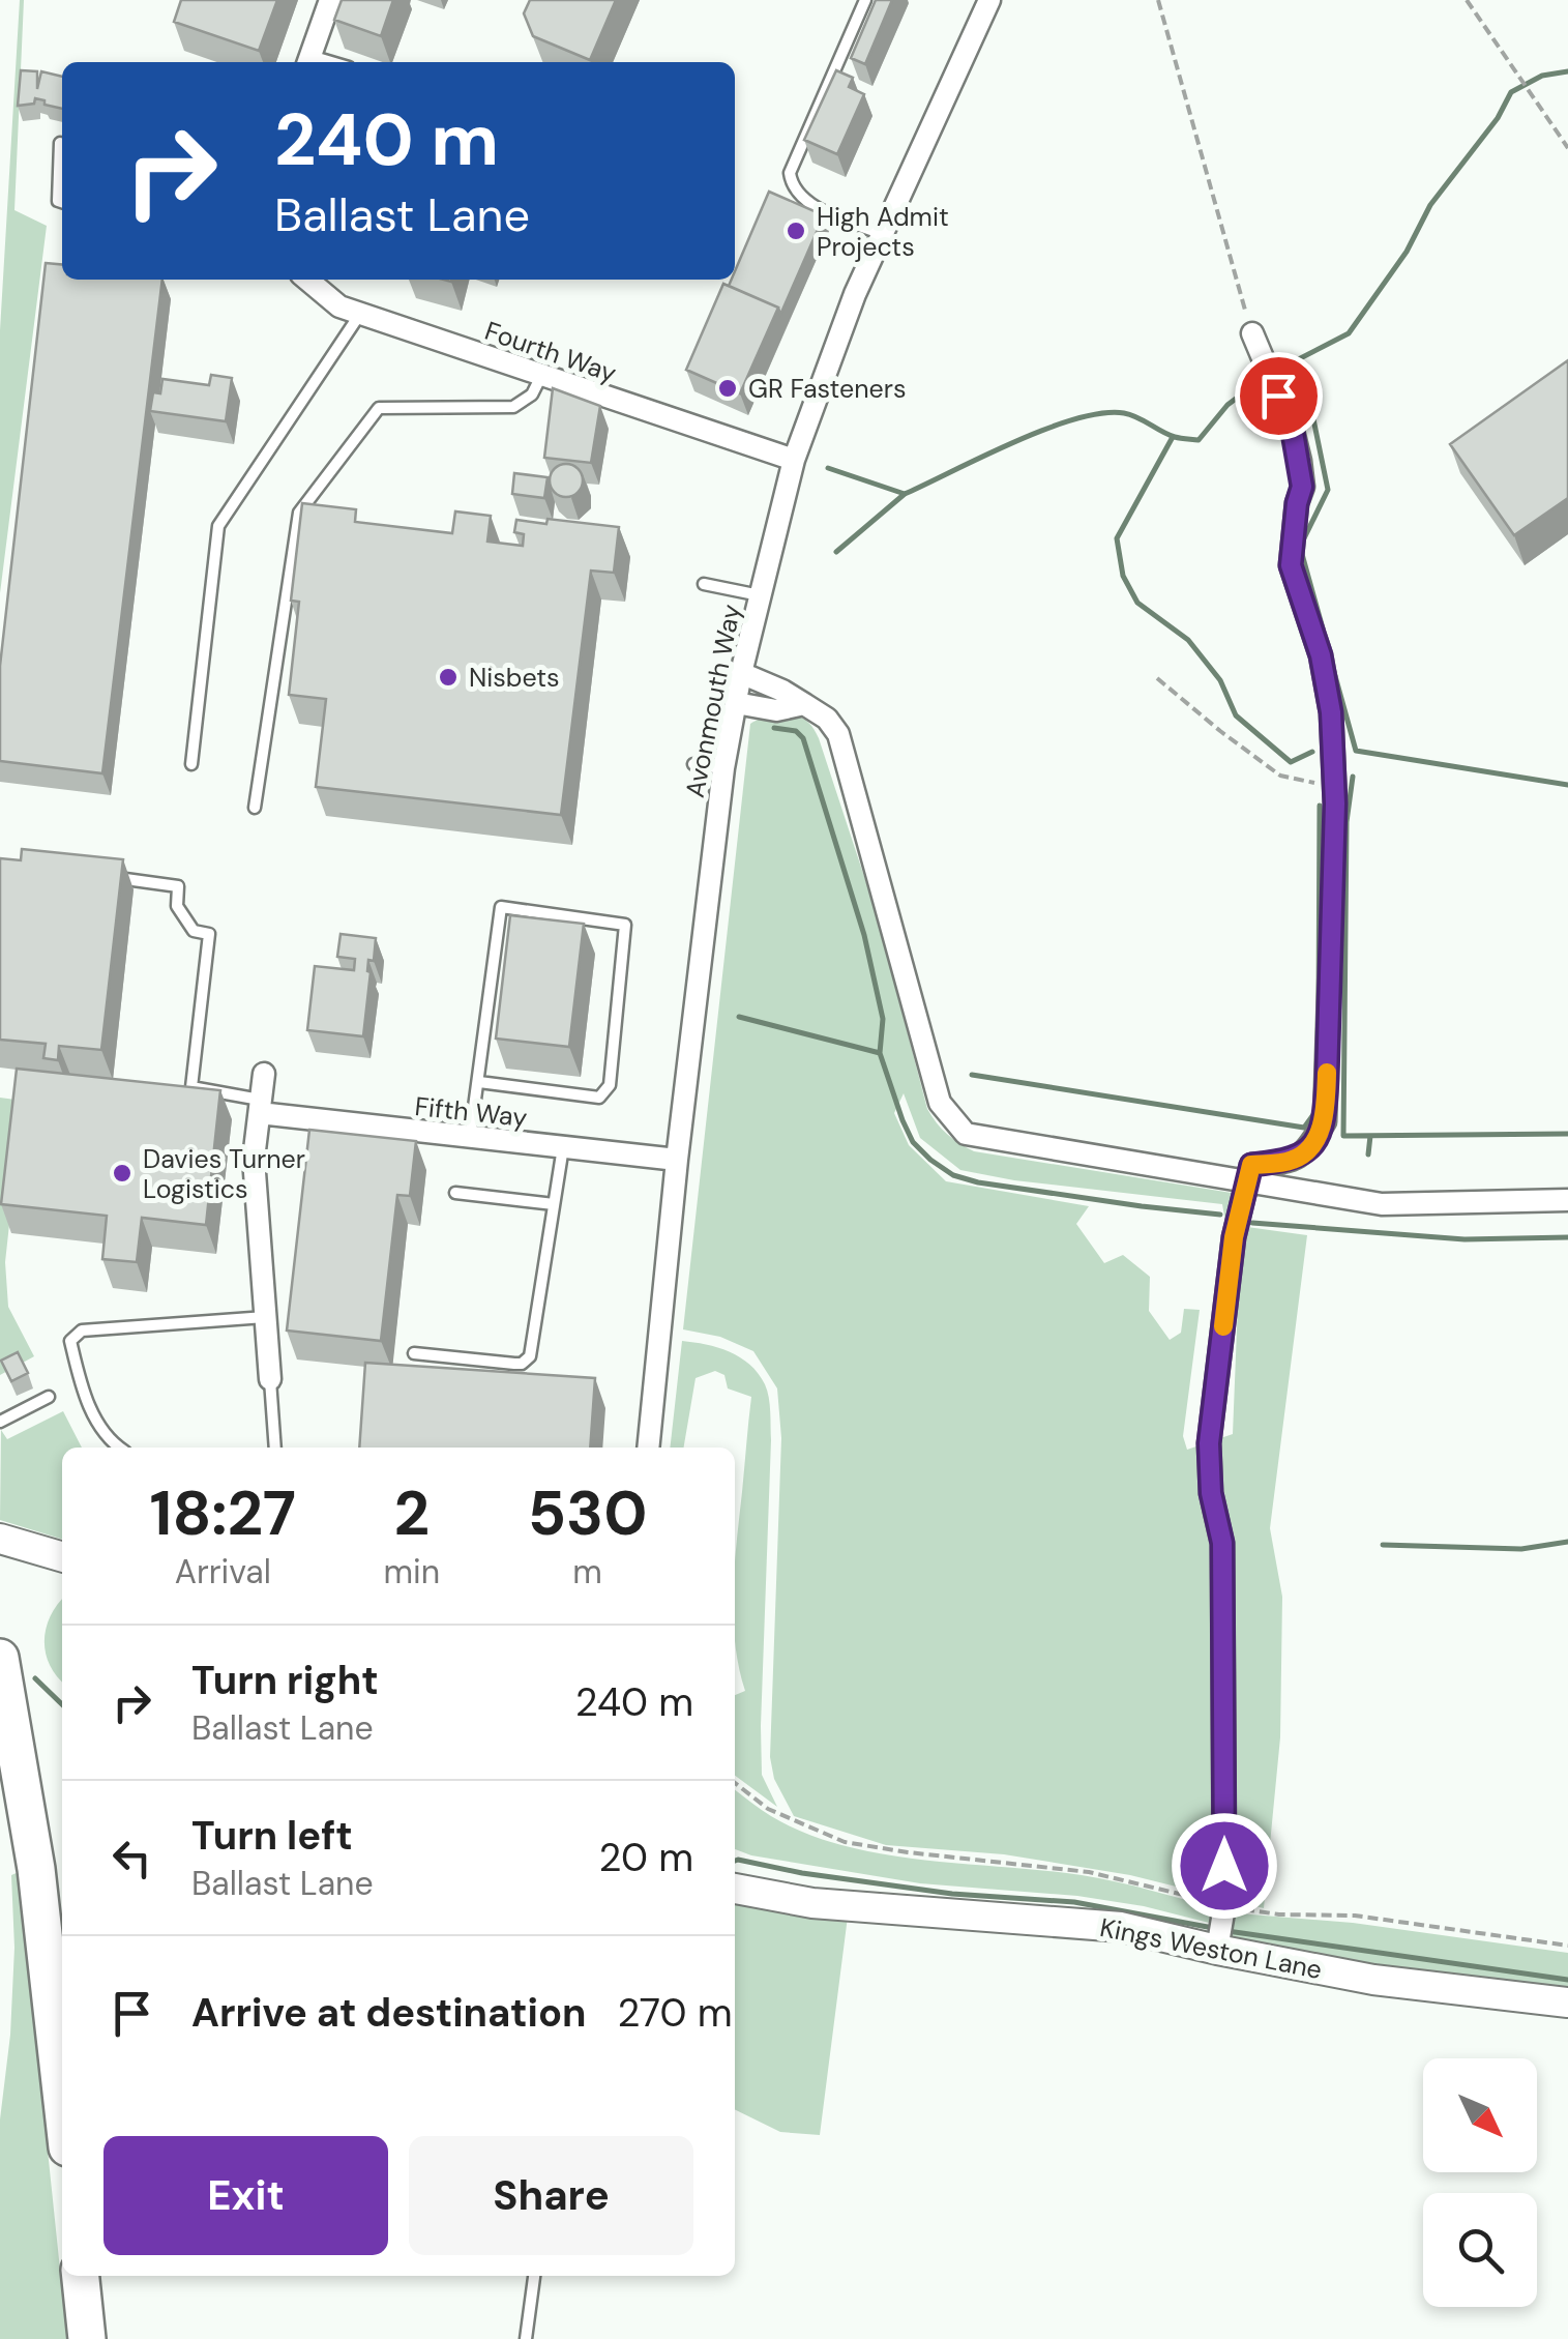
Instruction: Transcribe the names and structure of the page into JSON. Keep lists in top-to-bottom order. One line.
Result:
{"streets":{"street":["Fourth Way","Avonmouth Way","Fifth Way","Kings Weston Lane"]},"crossings":[["Fourth Way","Avonmouth Way"],["Avonmouth Way","Fifth Way"]],"places":["High Admit Projects","GR Fasteners","Nisbets","Davies Turner Logistics"],"north":"bottom right","page":{"turn":["240 m","Ballast Lane"],"eta":["18:27","Arrival","2","min","530","m"],"list":[{"name":"Turn right","note":"Ballast Lane","value":"240 m"},{"name":"Turn left","note":"Ballast Lane","value":"20 m"},{"name":"Arrive at destination","value":"270 m"}],"buttons":["Exit","Share"]}}
